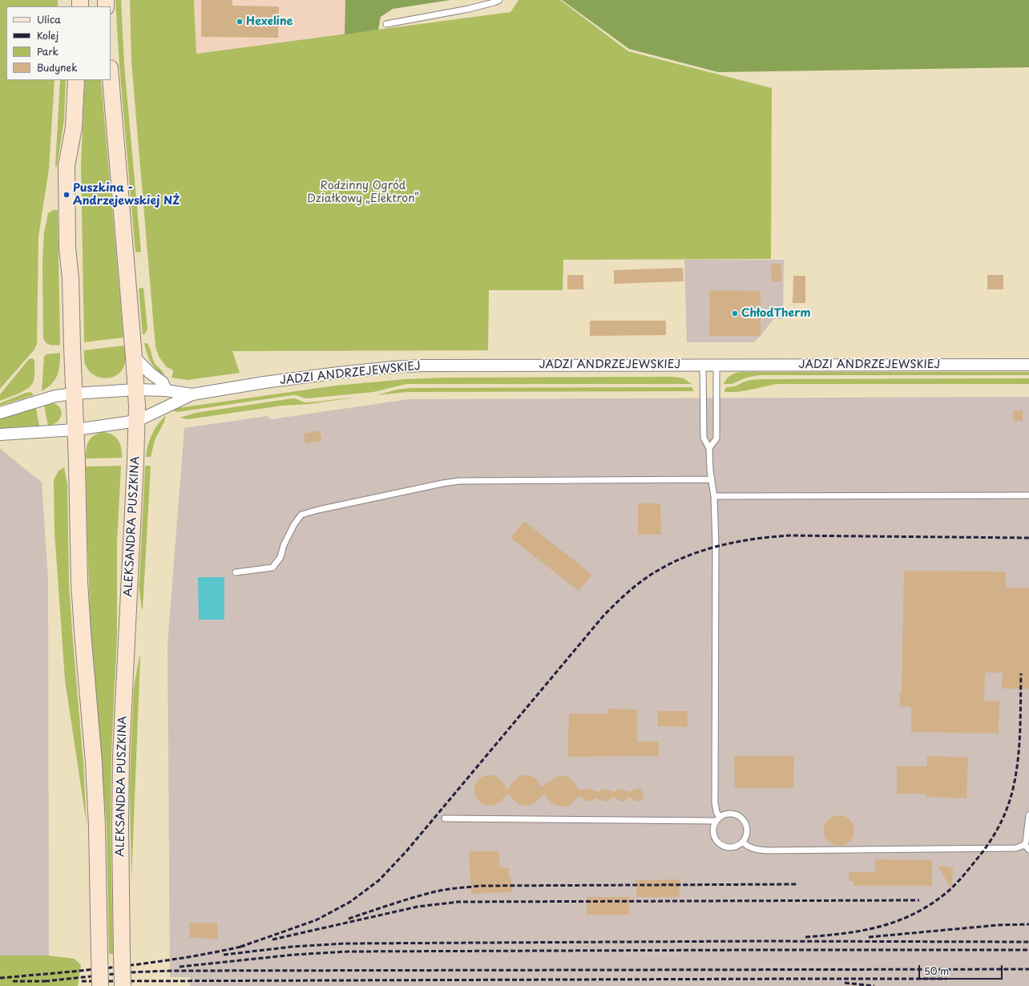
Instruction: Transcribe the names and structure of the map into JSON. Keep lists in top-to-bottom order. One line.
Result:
{"streets":{"main road":["ALEKSANDRA PUSZKINA"],"street":["JADZI ANDRZEJEWSKIEJ"]},"crossings":[["JADZI ANDRZEJEWSKIEJ","ALEKSANDRA PUSZKINA"]],"parks":["Rodzinny Ogród Działkowy „Elektron”"],"places":["Hexeline","Puszkina - Andrzejewskiej NŻ","ChłodTherm"],"legend":["Ulica","Kolej","Park","Budynek"],"scale_bar":"50 m"}
